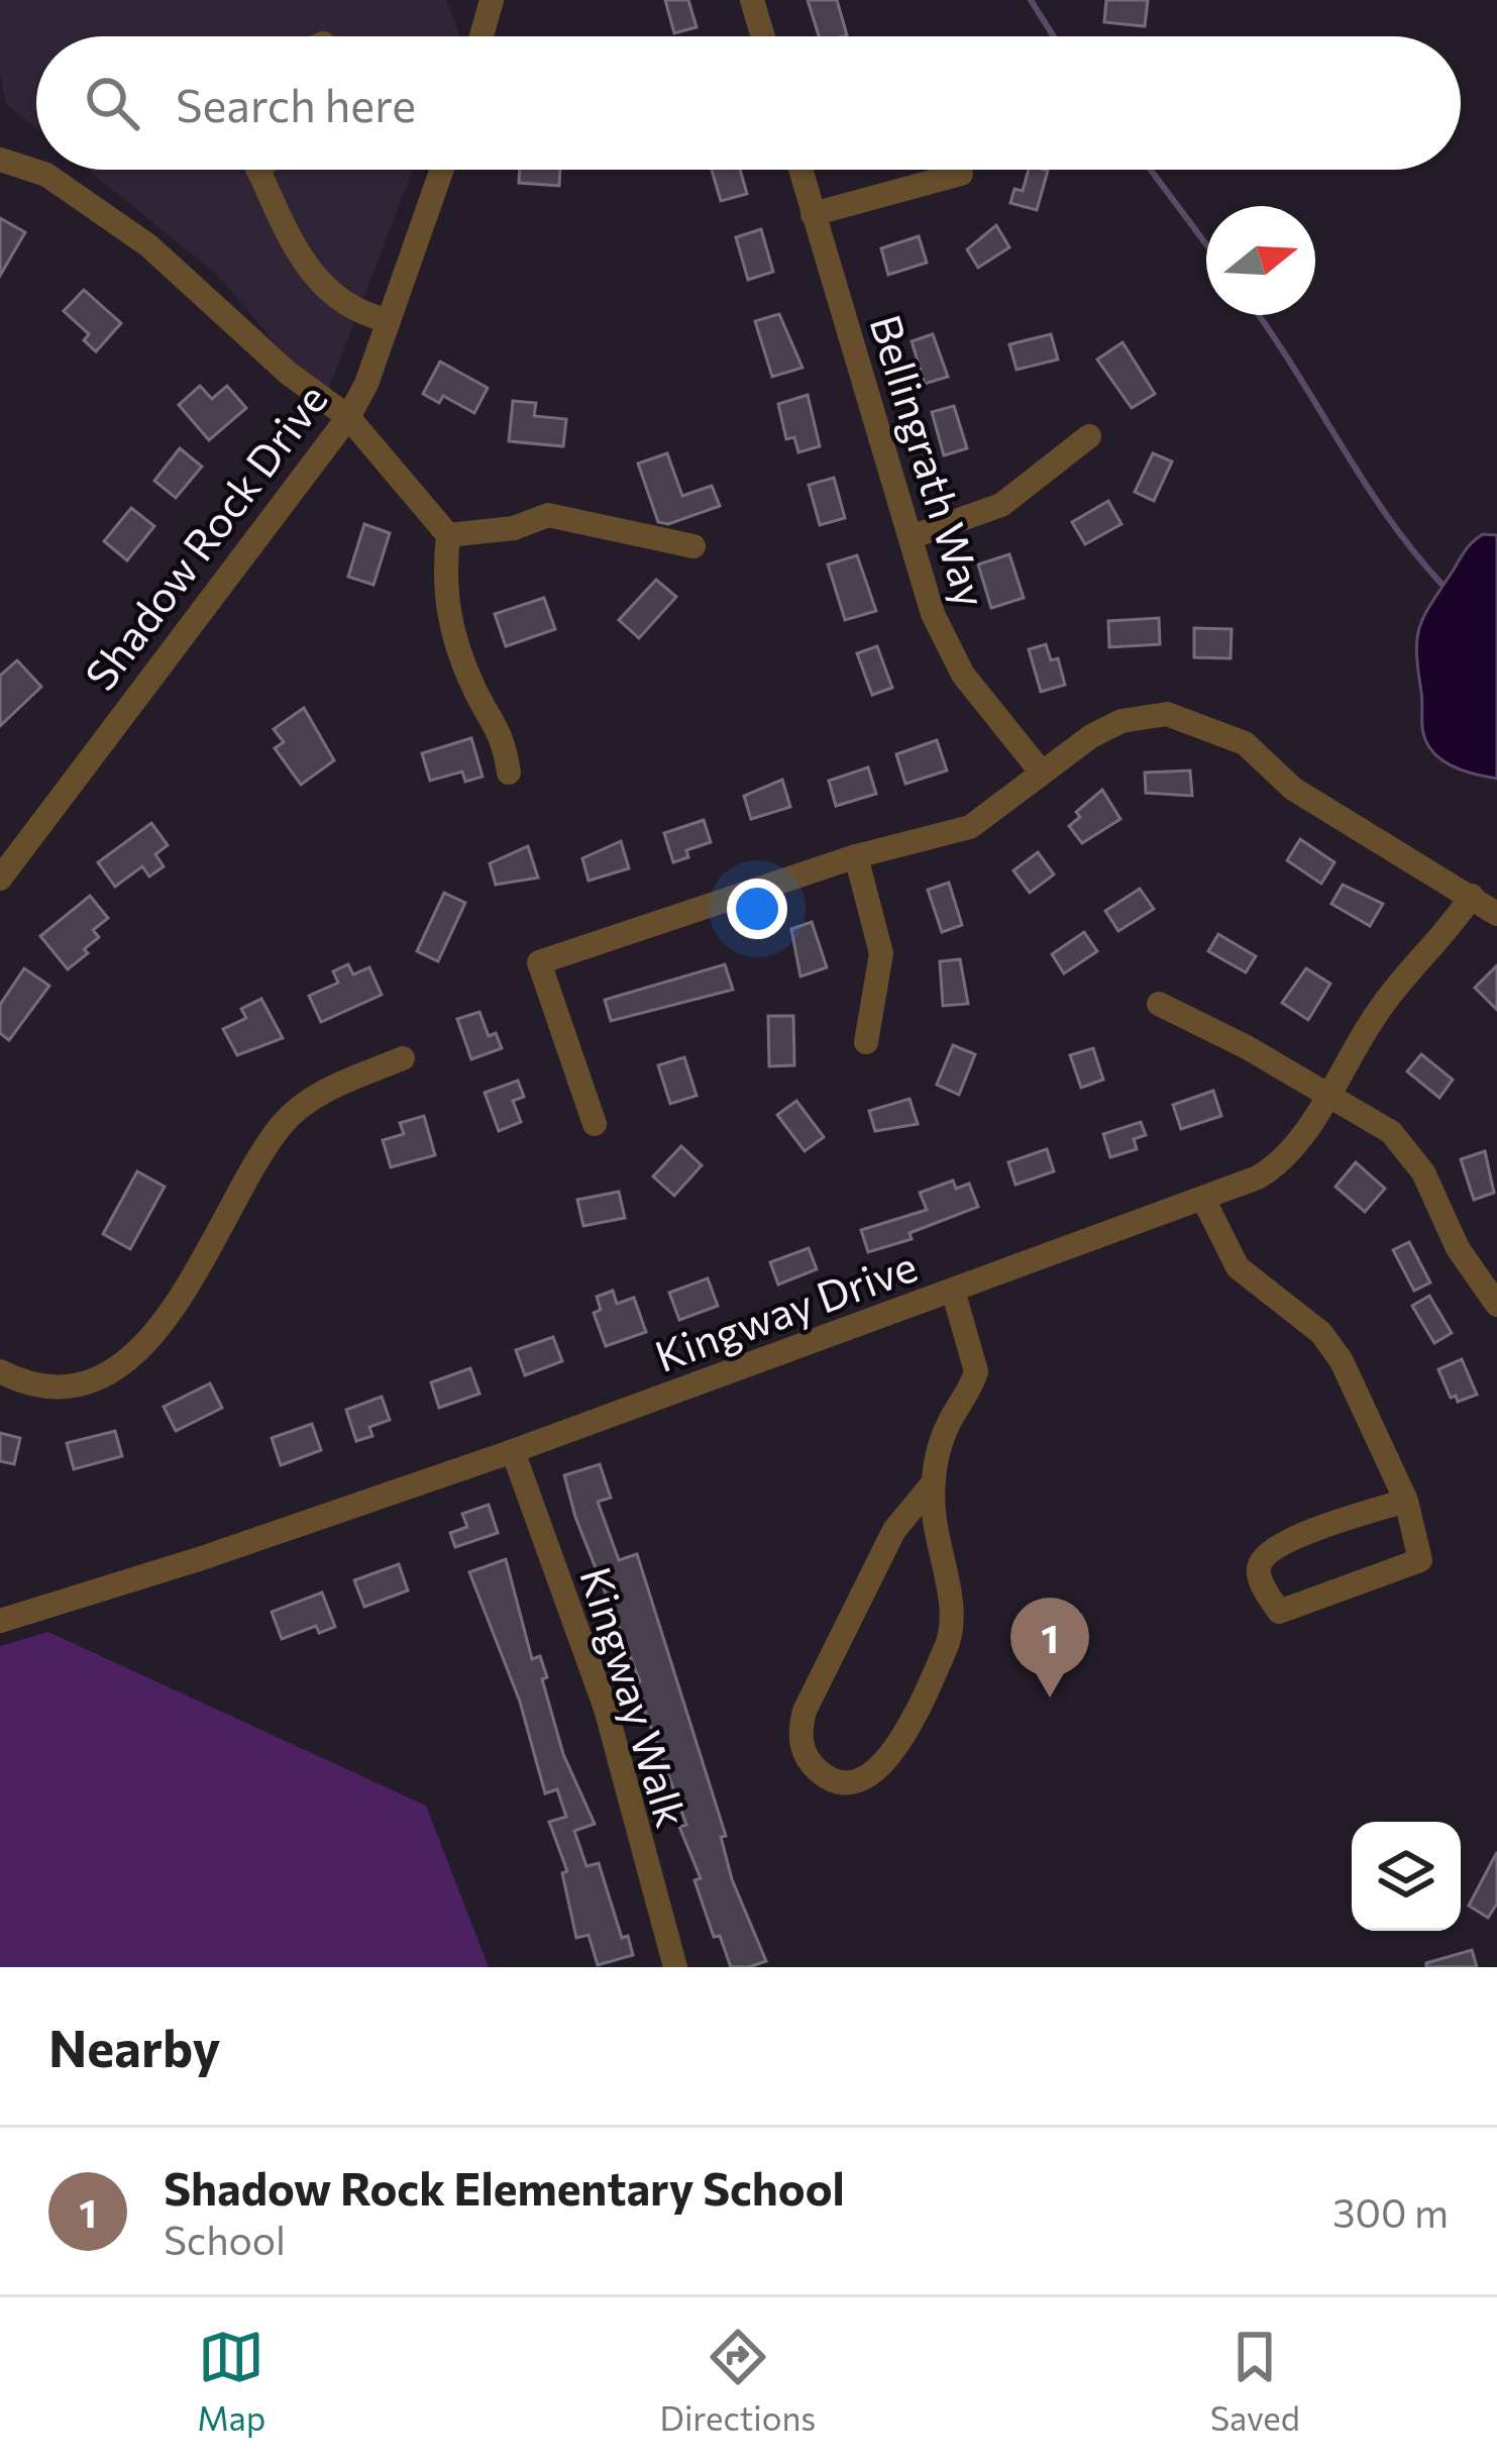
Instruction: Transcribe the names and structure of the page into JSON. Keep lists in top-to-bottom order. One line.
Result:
{"streets":{"street":["Bellingrath Way","Shadow Rock Drive","Kingway Drive","Kingway Walk"]},"crossings":[["Kingway Drive","Kingway Walk"]],"north":"right","page":{"search":"Search here","pins":"1","heading":"Nearby","list":[{"mark":"1","name":"Shadow Rock Elementary School","note":"School","value":"300 m"}],"nav":["Map","Directions","Saved"]}}
